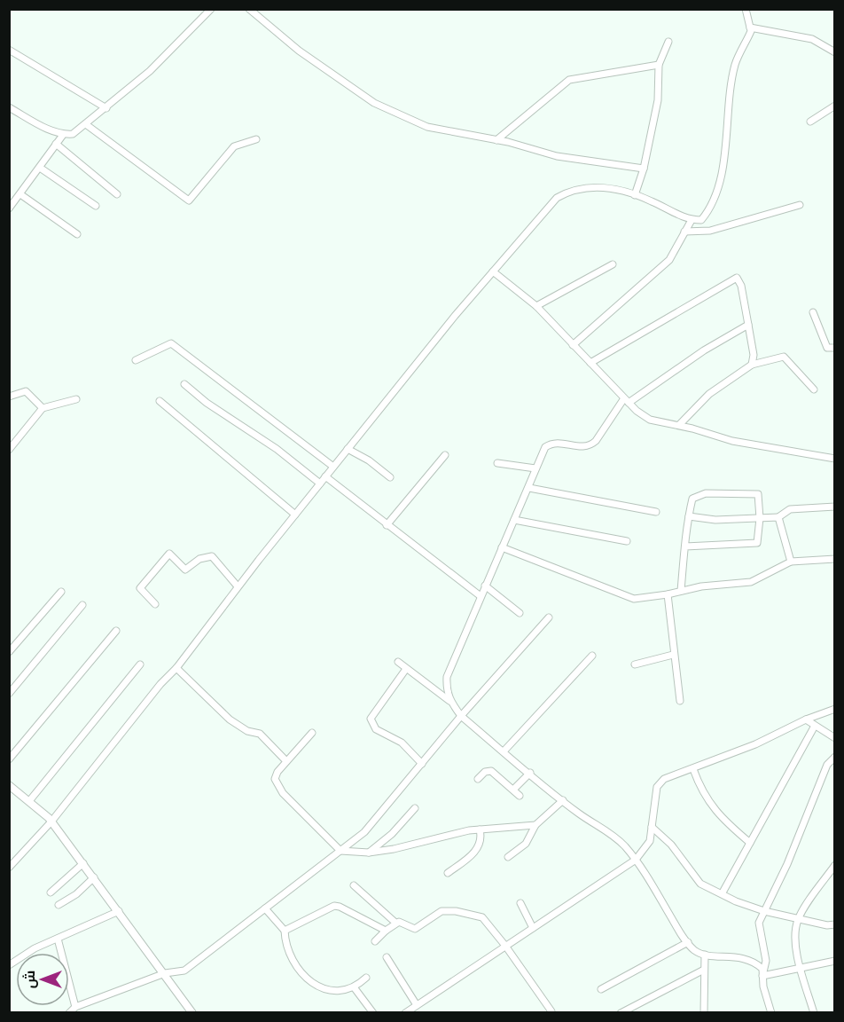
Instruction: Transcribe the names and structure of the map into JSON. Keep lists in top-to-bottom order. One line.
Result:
{"north":"left"}
